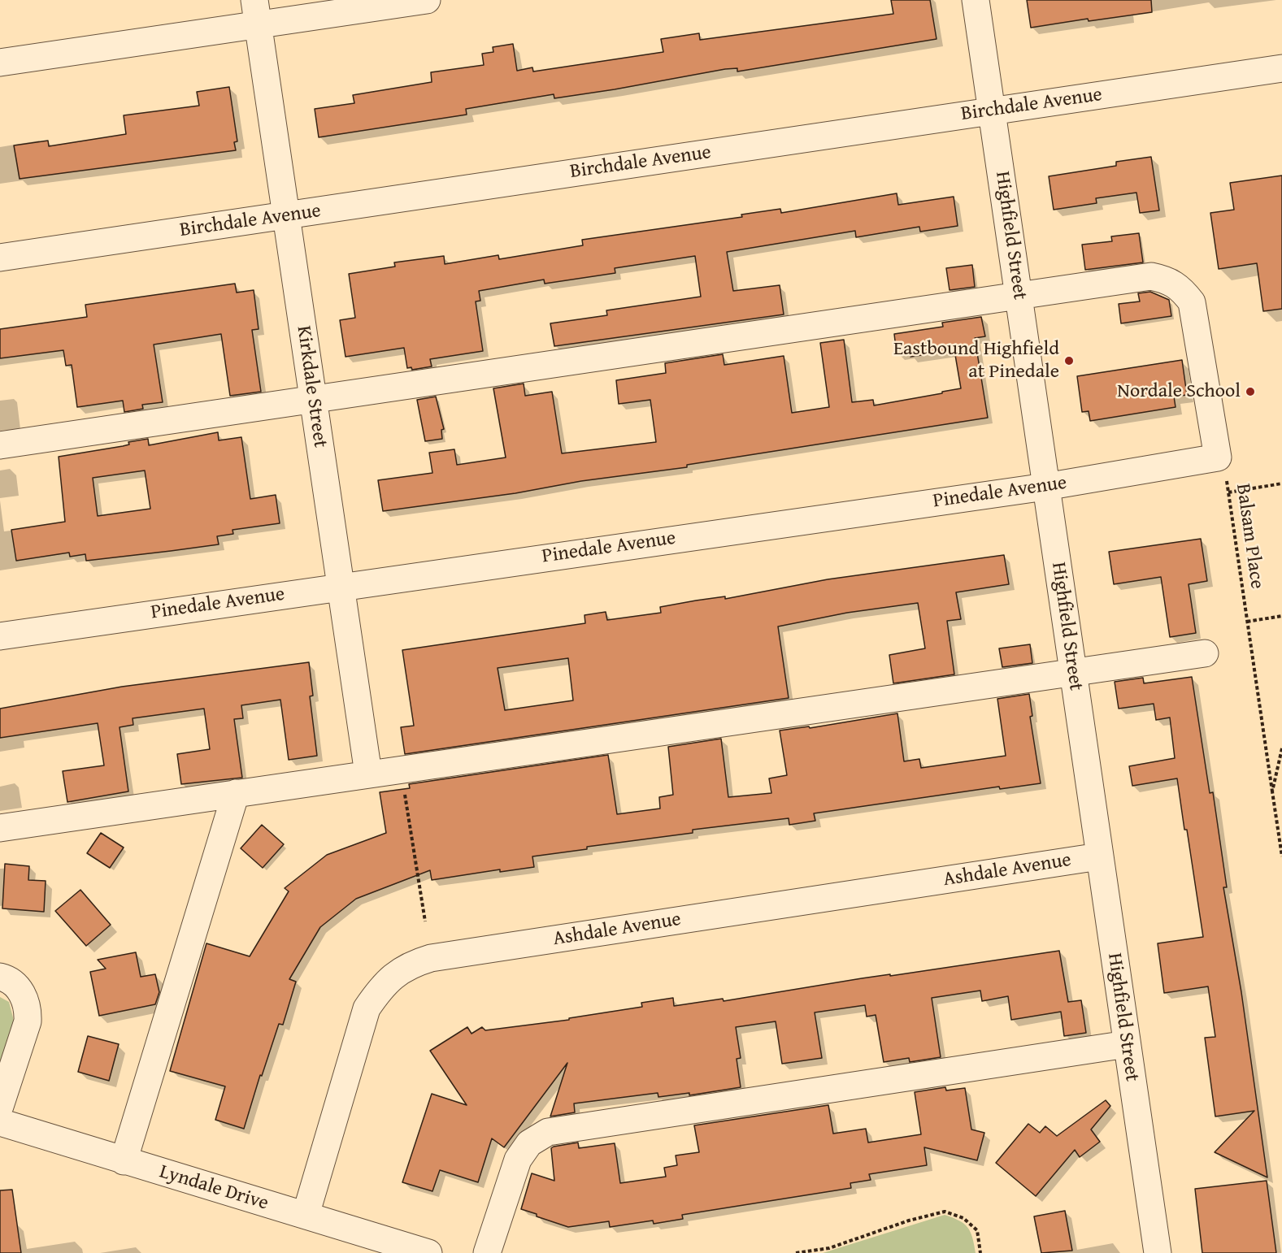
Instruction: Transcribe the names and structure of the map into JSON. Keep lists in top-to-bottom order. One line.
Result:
{"streets":{"street":["Birchdale Avenue","Highfield Street","Kirkdale Street","Pinedale Avenue","Ashdale Avenue","Lyndale Drive"],"path":["Balsam Place"]},"crossings":[["Birchdale Avenue","Highfield Street"],["Birchdale Avenue","Kirkdale Street"],["Highfield Street","Pinedale Avenue"],["Highfield Street","Ashdale Avenue"],["Kirkdale Street","Pinedale Avenue"],["Pinedale Avenue","Balsam Place"],["Ashdale Avenue","Lyndale Drive"]],"places":["Eastbound Highfield at Pinedale","Nordale School"]}
